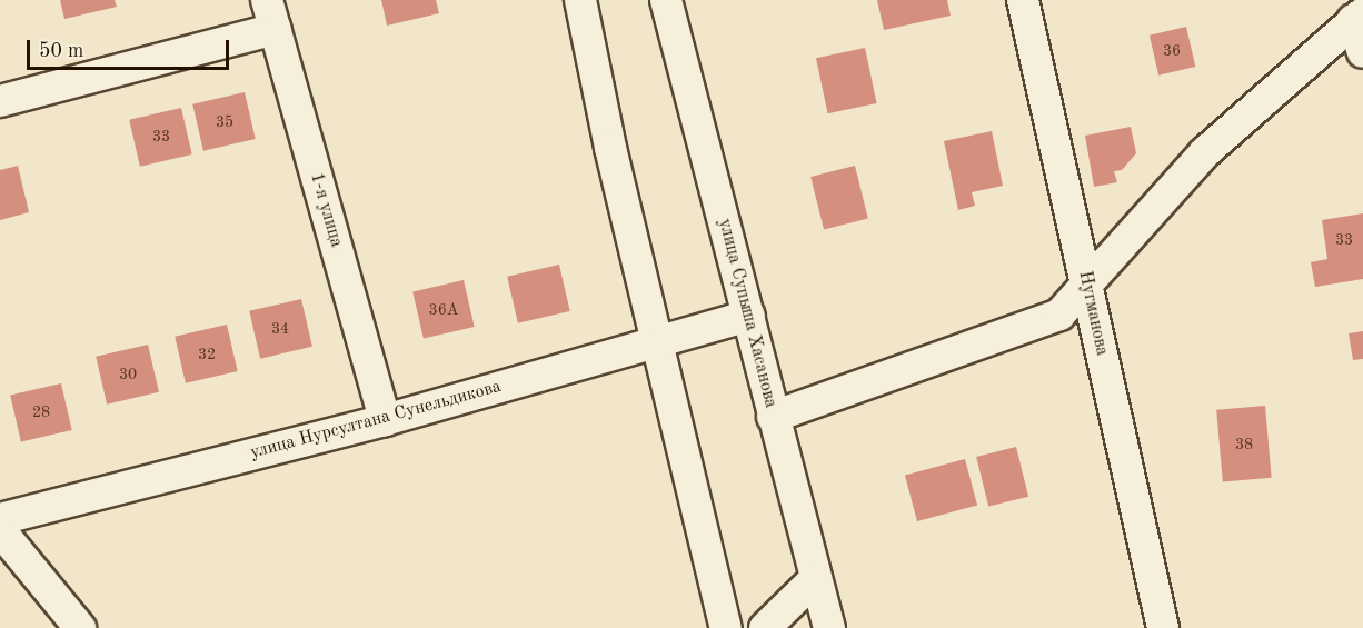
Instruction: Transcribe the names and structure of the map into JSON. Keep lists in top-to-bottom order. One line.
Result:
{"streets":{"street":["1-я улица","улица Супыша Хасанова","Нугманова","улица Нурсултана Сунельдикова"]},"crossings":[["1-я улица","улица Нурсултана Сунельдикова"],["улица Супыша Хасанова","улица Нурсултана Сунельдикова"]],"house_numbers":["36","35","33","33","36А","34","32","30","28","38"],"scale_bar":"50 m"}
